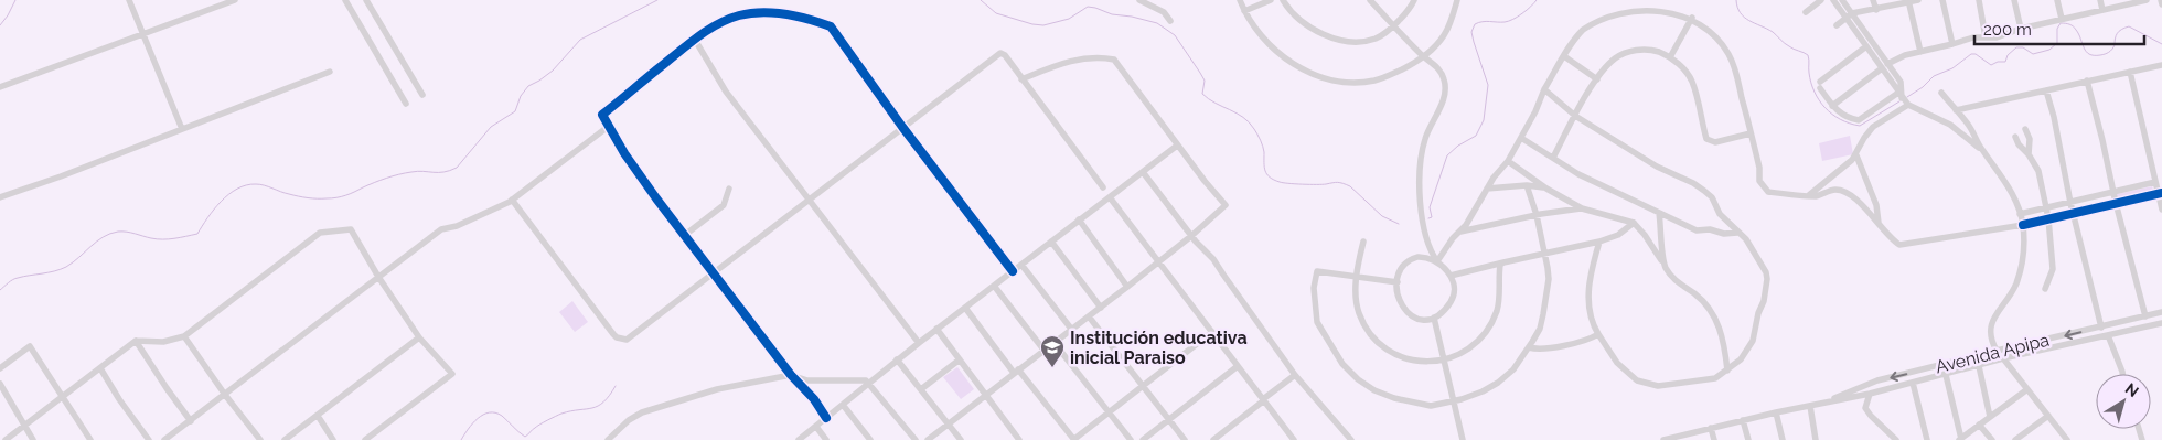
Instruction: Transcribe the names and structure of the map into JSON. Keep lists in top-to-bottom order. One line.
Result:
{"streets":{"street":["Avenida Apipa"]},"places":{"school or university":["Institución educativa inicial Paraiso"]},"scale_bar":"200 m","north":"top right"}
